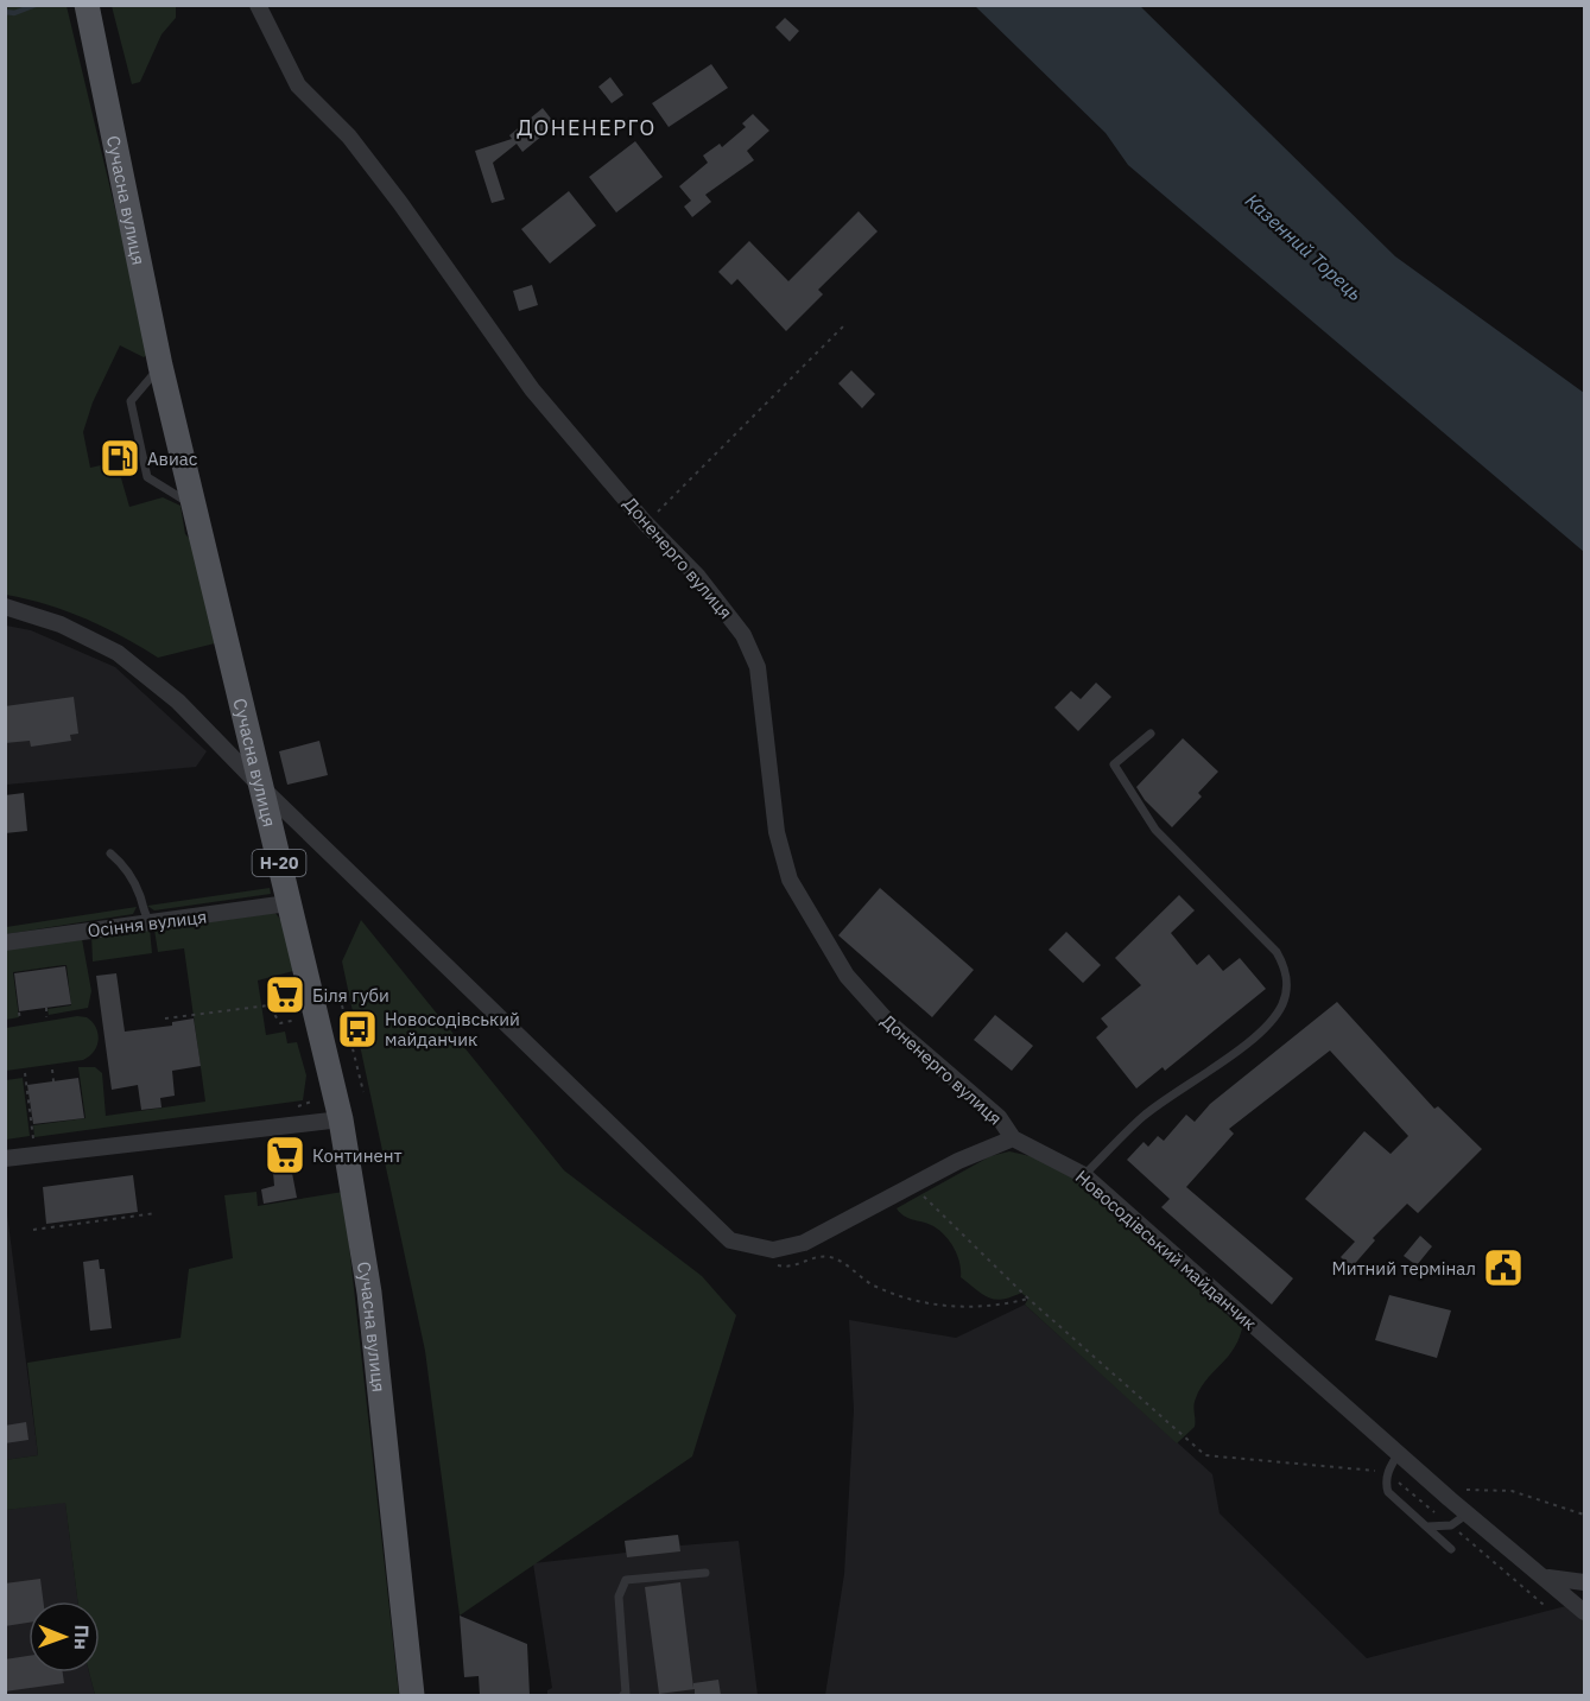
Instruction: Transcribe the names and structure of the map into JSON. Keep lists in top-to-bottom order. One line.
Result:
{"streets":{"main road":["Сучасна вулиця","Н-20"],"street":["Доненерго вулиця","Осіння вулиця","Новосодівський майданчик"]},"crossings":[["Сучасна вулиця","Осіння вулиця"],["Доненерго вулиця","Новосодівський майданчик"]],"districts":["ДОНЕНЕРГО"],"water":["Казенний Торець"],"places":{"fuel station":["Авиас"],"supermarket":["Біля губи","Континент"],"bus stop":["Новосодівський майданчик"],"public building":["Митний термінал"]},"north":"right"}
